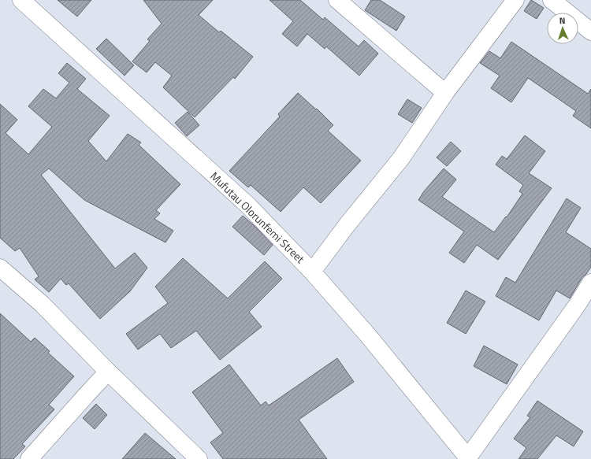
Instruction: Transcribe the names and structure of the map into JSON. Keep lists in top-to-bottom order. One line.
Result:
{"streets":{"street":["Mufutau Olorunfemi Street"]},"north":"top"}
